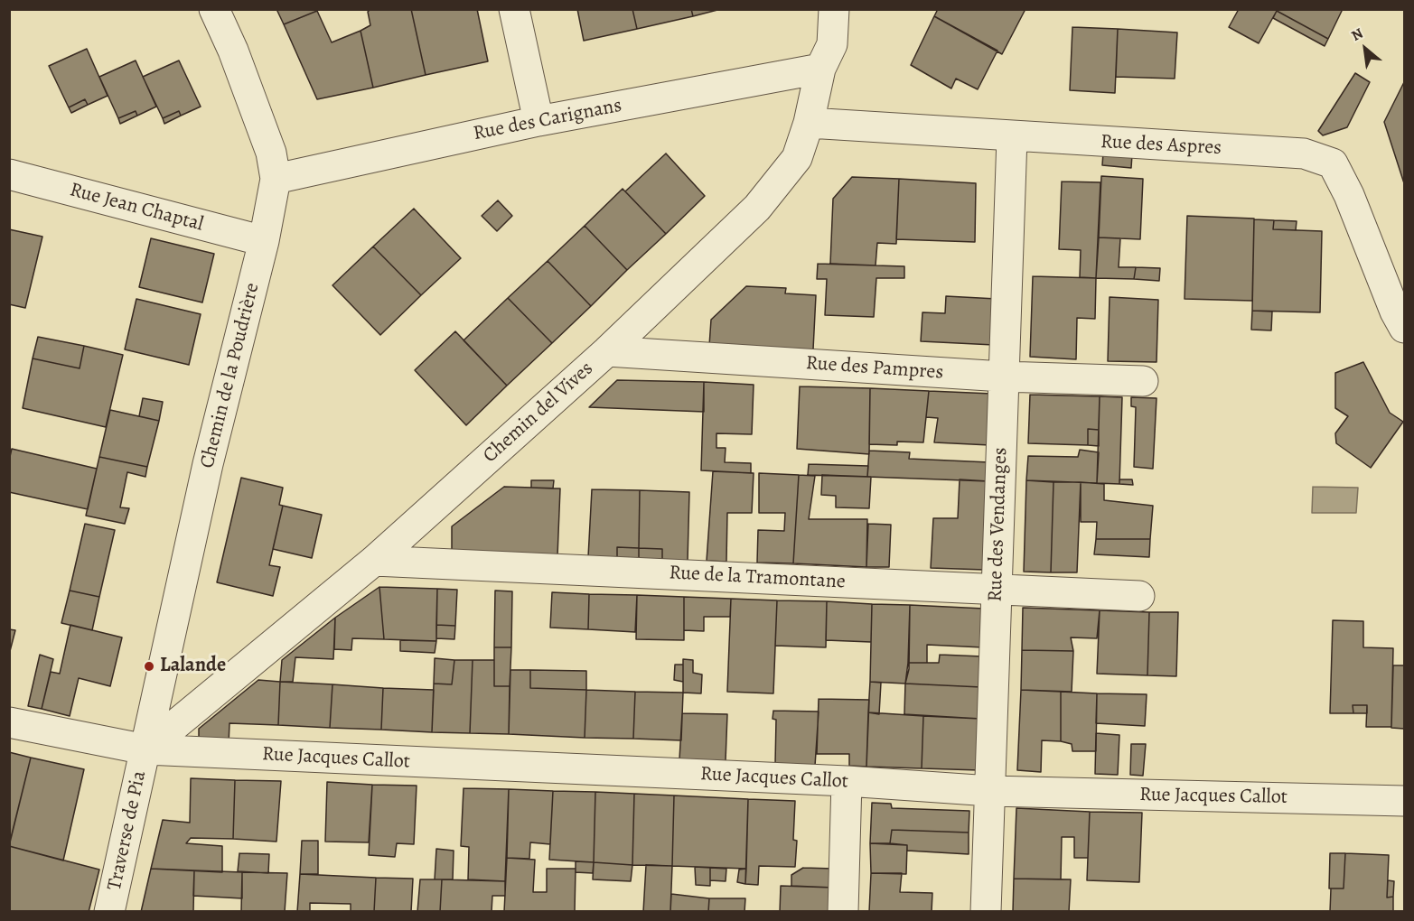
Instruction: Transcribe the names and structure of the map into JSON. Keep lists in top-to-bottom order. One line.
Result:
{"streets":{"street":["Rue des Carignans","Rue des Aspres","Rue Jean Chaptal","Rue des Pampres","Chemin de la Poudrière","Chemin del Vives","Rue des Vendanges","Rue de la Tramontane","Rue Jacques Callot","Traverse de Pia"]},"crossings":[["Rue des Carignans","Chemin de la Poudrière"],["Rue des Carignans","Chemin del Vives"],["Rue des Aspres","Chemin del Vives"],["Rue des Aspres","Rue des Vendanges"],["Rue Jean Chaptal","Chemin de la Poudrière"],["Rue des Pampres","Chemin del Vives"],["Rue des Pampres","Rue des Vendanges"],["Chemin de la Poudrière","Chemin del Vives"],["Chemin de la Poudrière","Rue Jacques Callot"],["Chemin de la Poudrière","Traverse de Pia"],["Chemin del Vives","Rue de la Tramontane"],["Chemin del Vives","Rue Jacques Callot"],["Chemin del Vives","Traverse de Pia"],["Rue des Vendanges","Rue de la Tramontane"],["Rue des Vendanges","Rue Jacques Callot"],["Rue Jacques Callot","Traverse de Pia"]],"places":["Lalande"],"north":"top left"}
